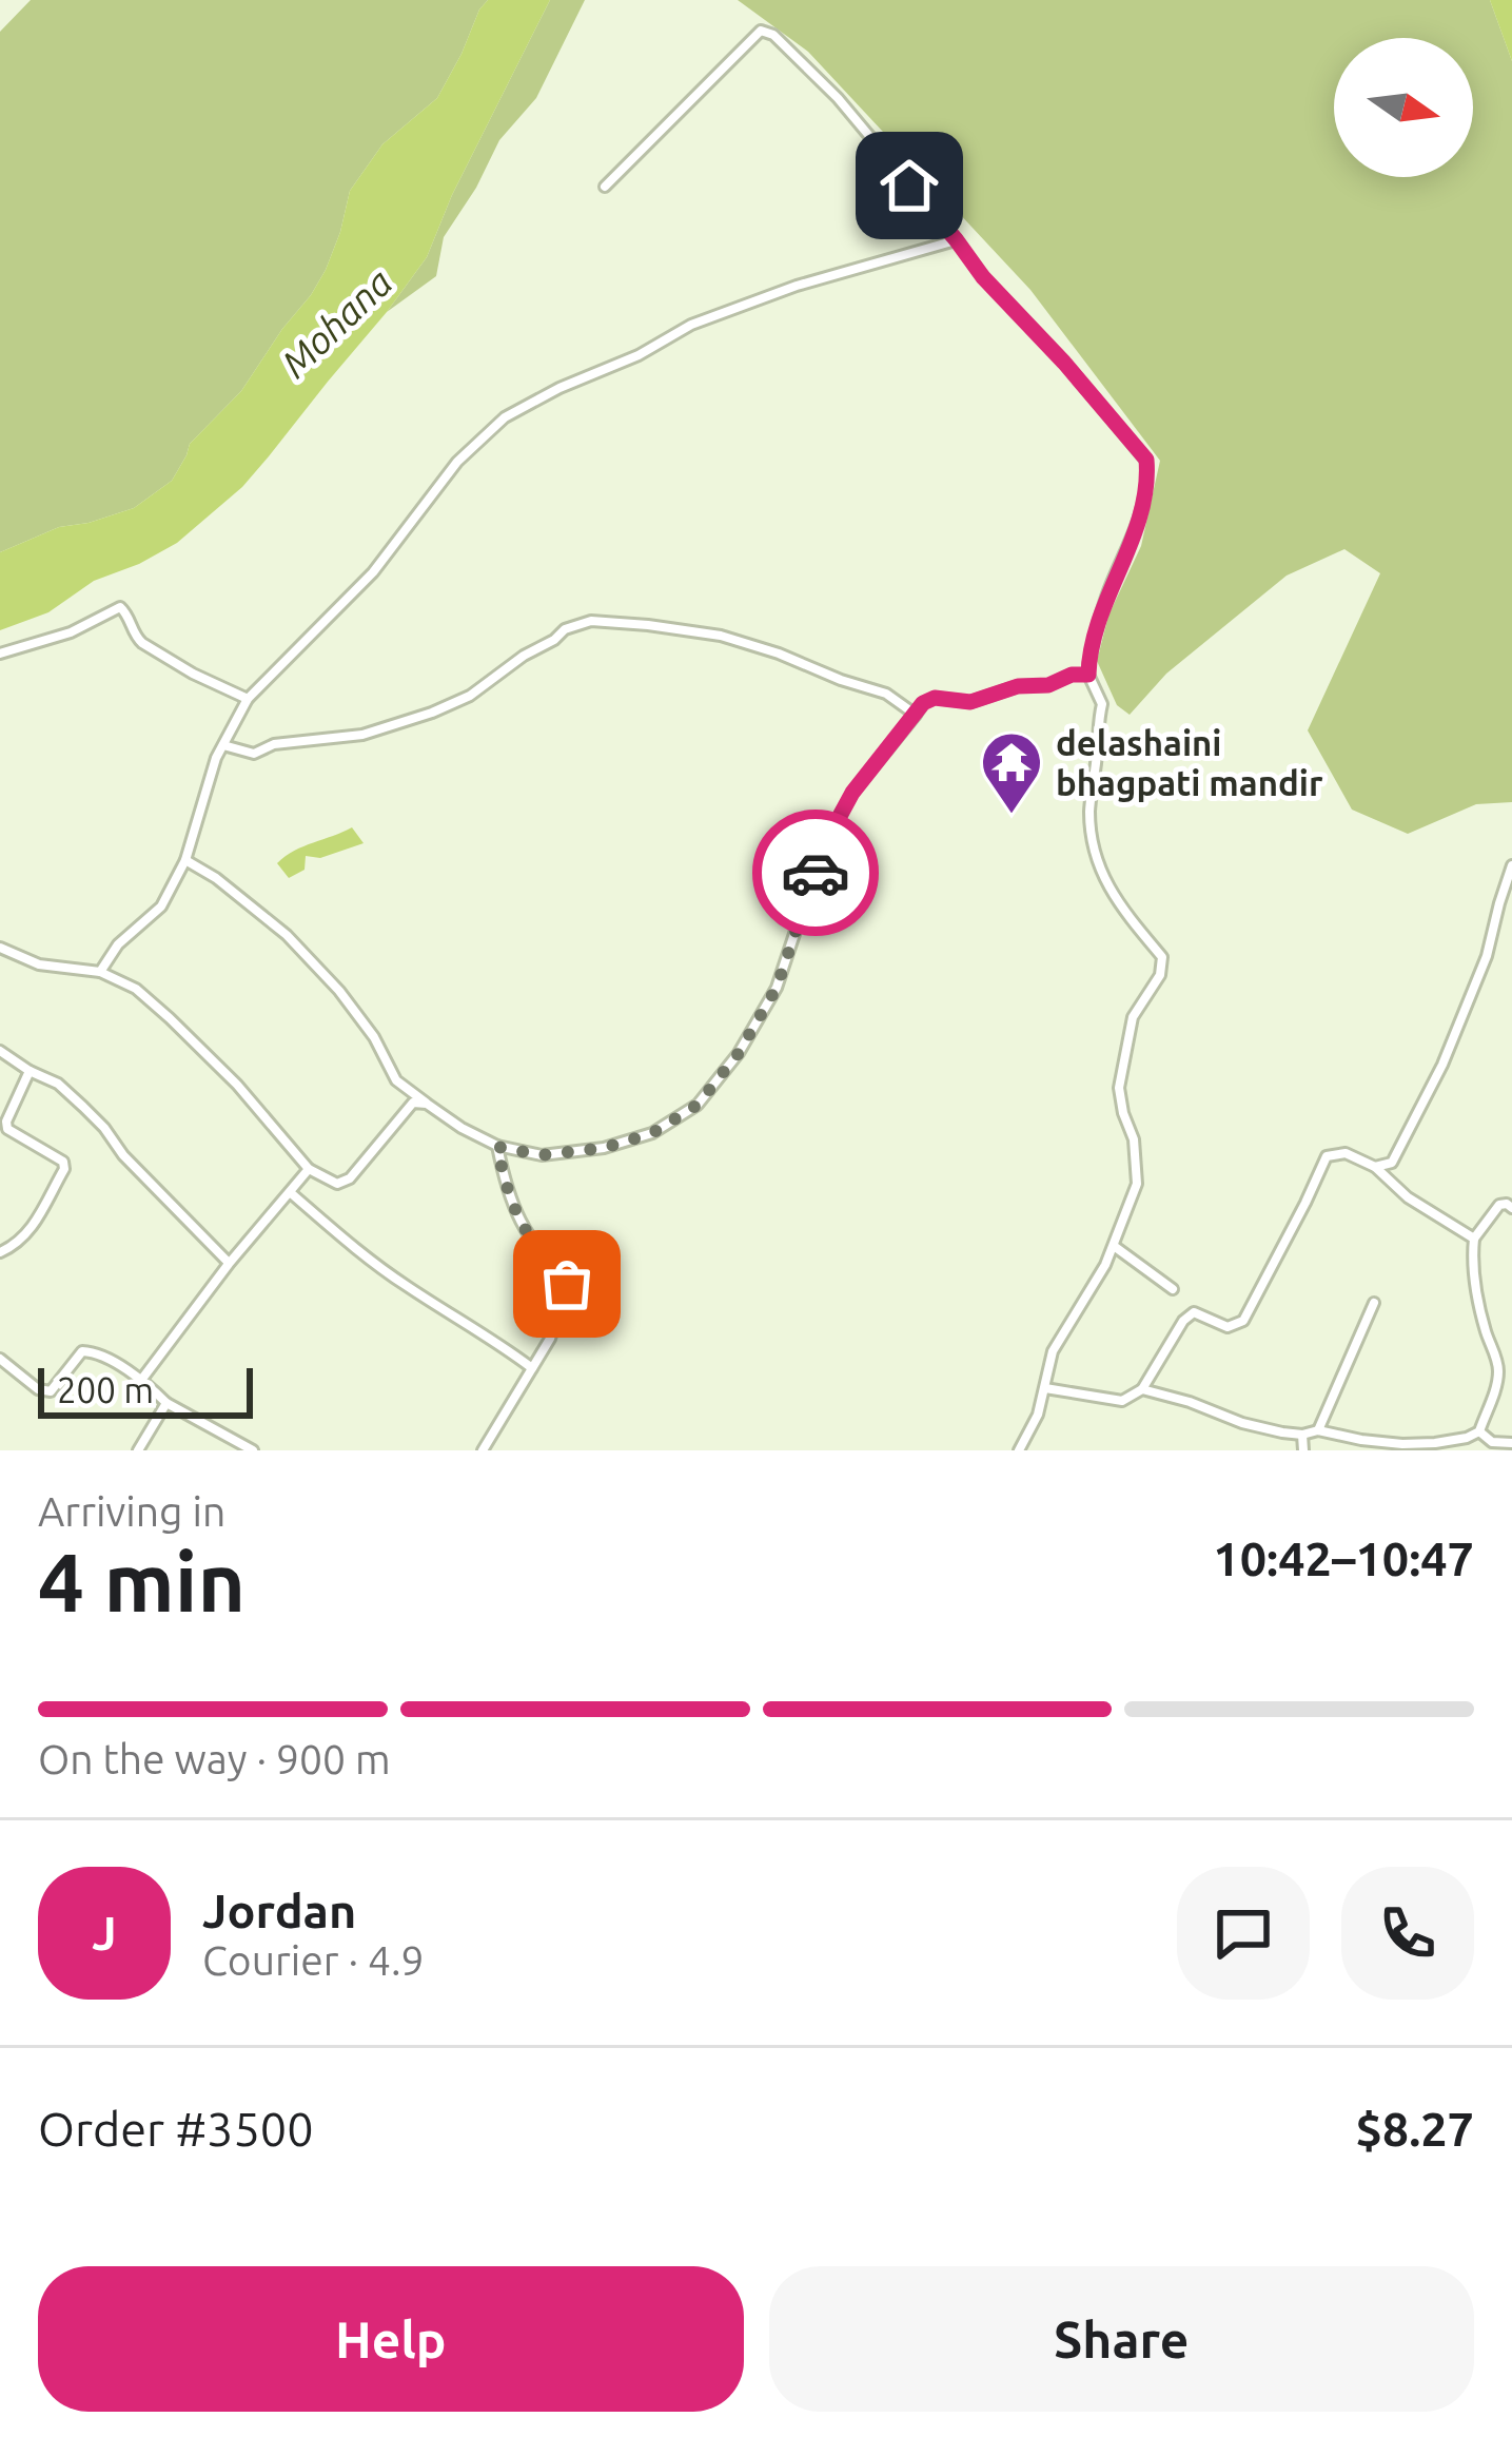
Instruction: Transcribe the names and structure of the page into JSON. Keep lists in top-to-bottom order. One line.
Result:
{"water":["Mohana"],"places":{"temple":["delashaini bhagpati mandir"]},"scale_bar":"200 m","north":"right","page":{"scale":"200 m","heading":["4 min","Arriving in","10:42–10:47"],"panel":["Jordan","Courier · 4.9","Order #3500","$8.27"],"bar":"On the way · 900 m","round":"J","buttons":["Help","Share"]}}
